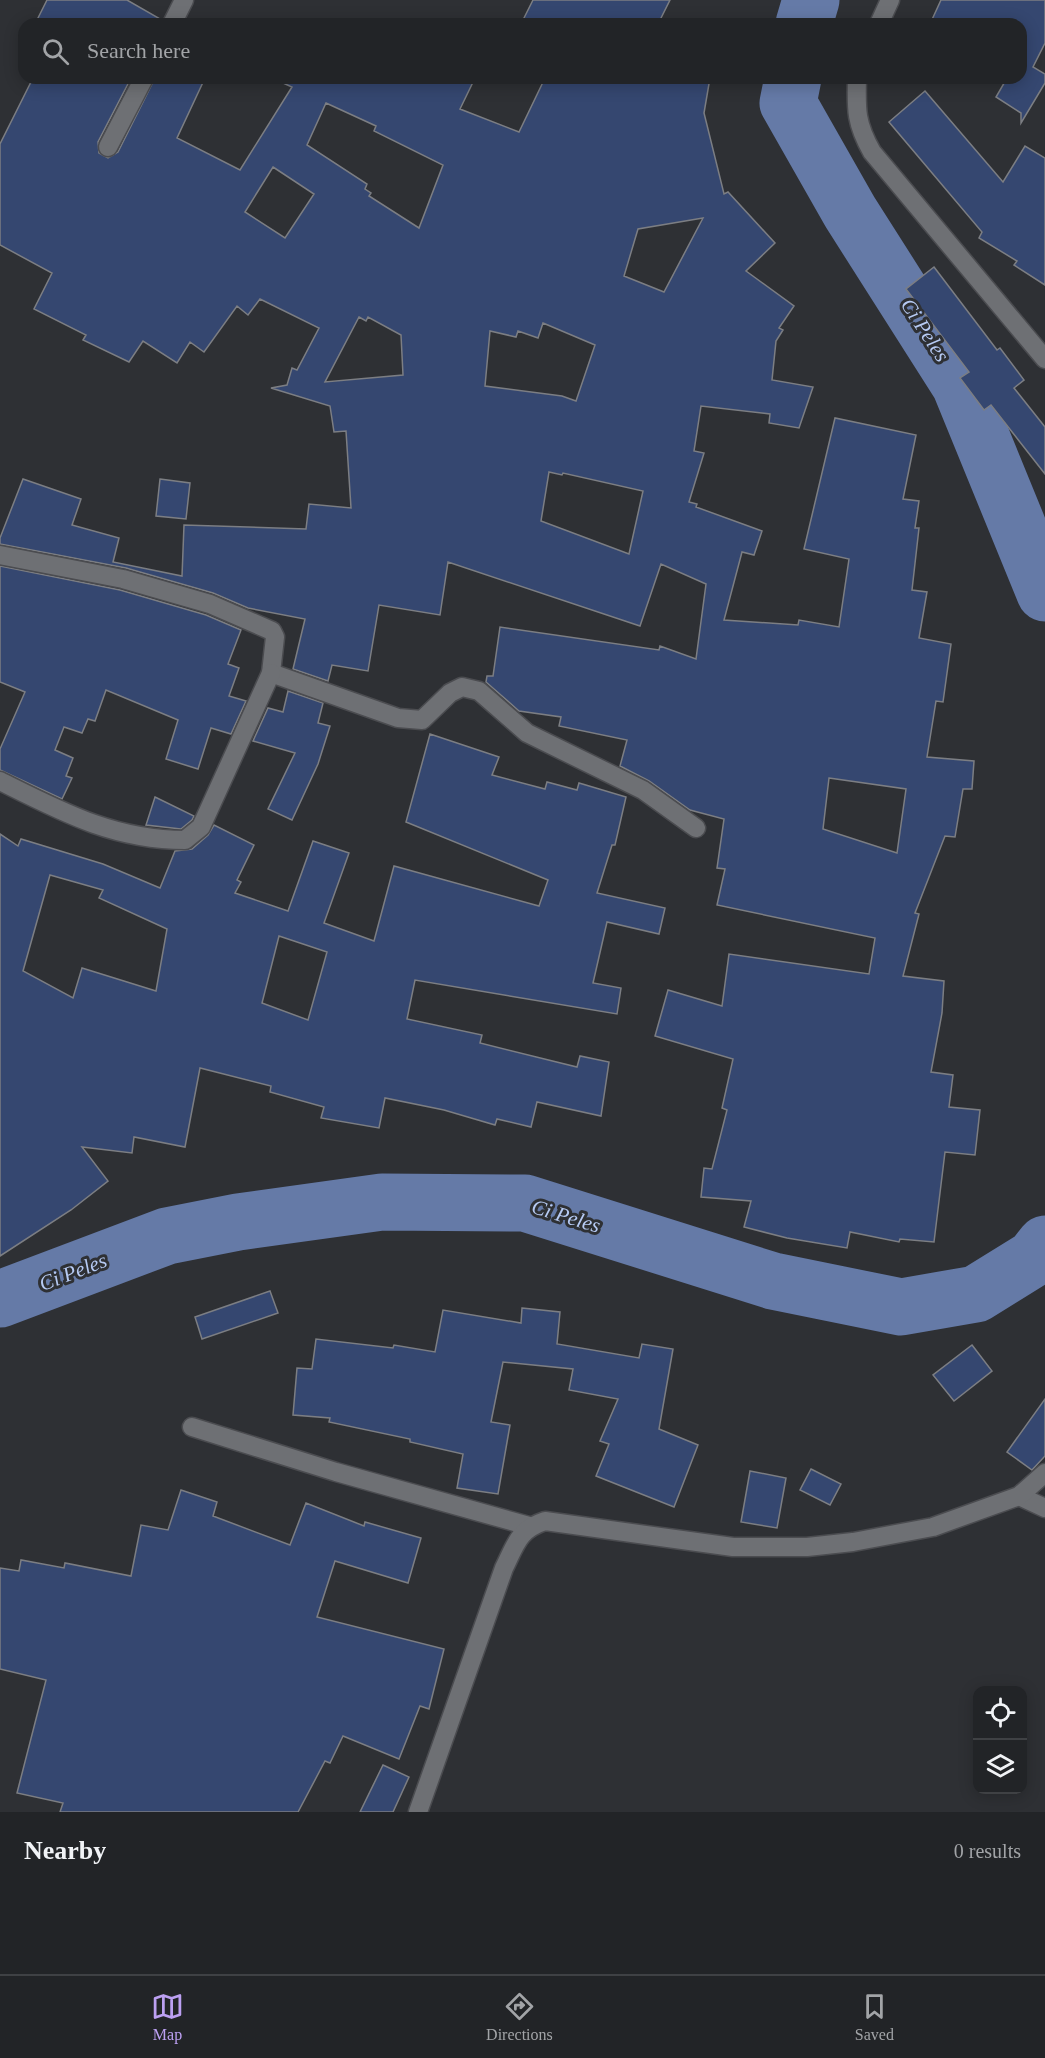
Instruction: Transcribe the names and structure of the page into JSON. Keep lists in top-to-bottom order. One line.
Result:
{"water":["Ci Peles"],"page":{"search":"Search here","heading":["Nearby","0 results"],"nav":["Map","Directions","Saved"]}}
